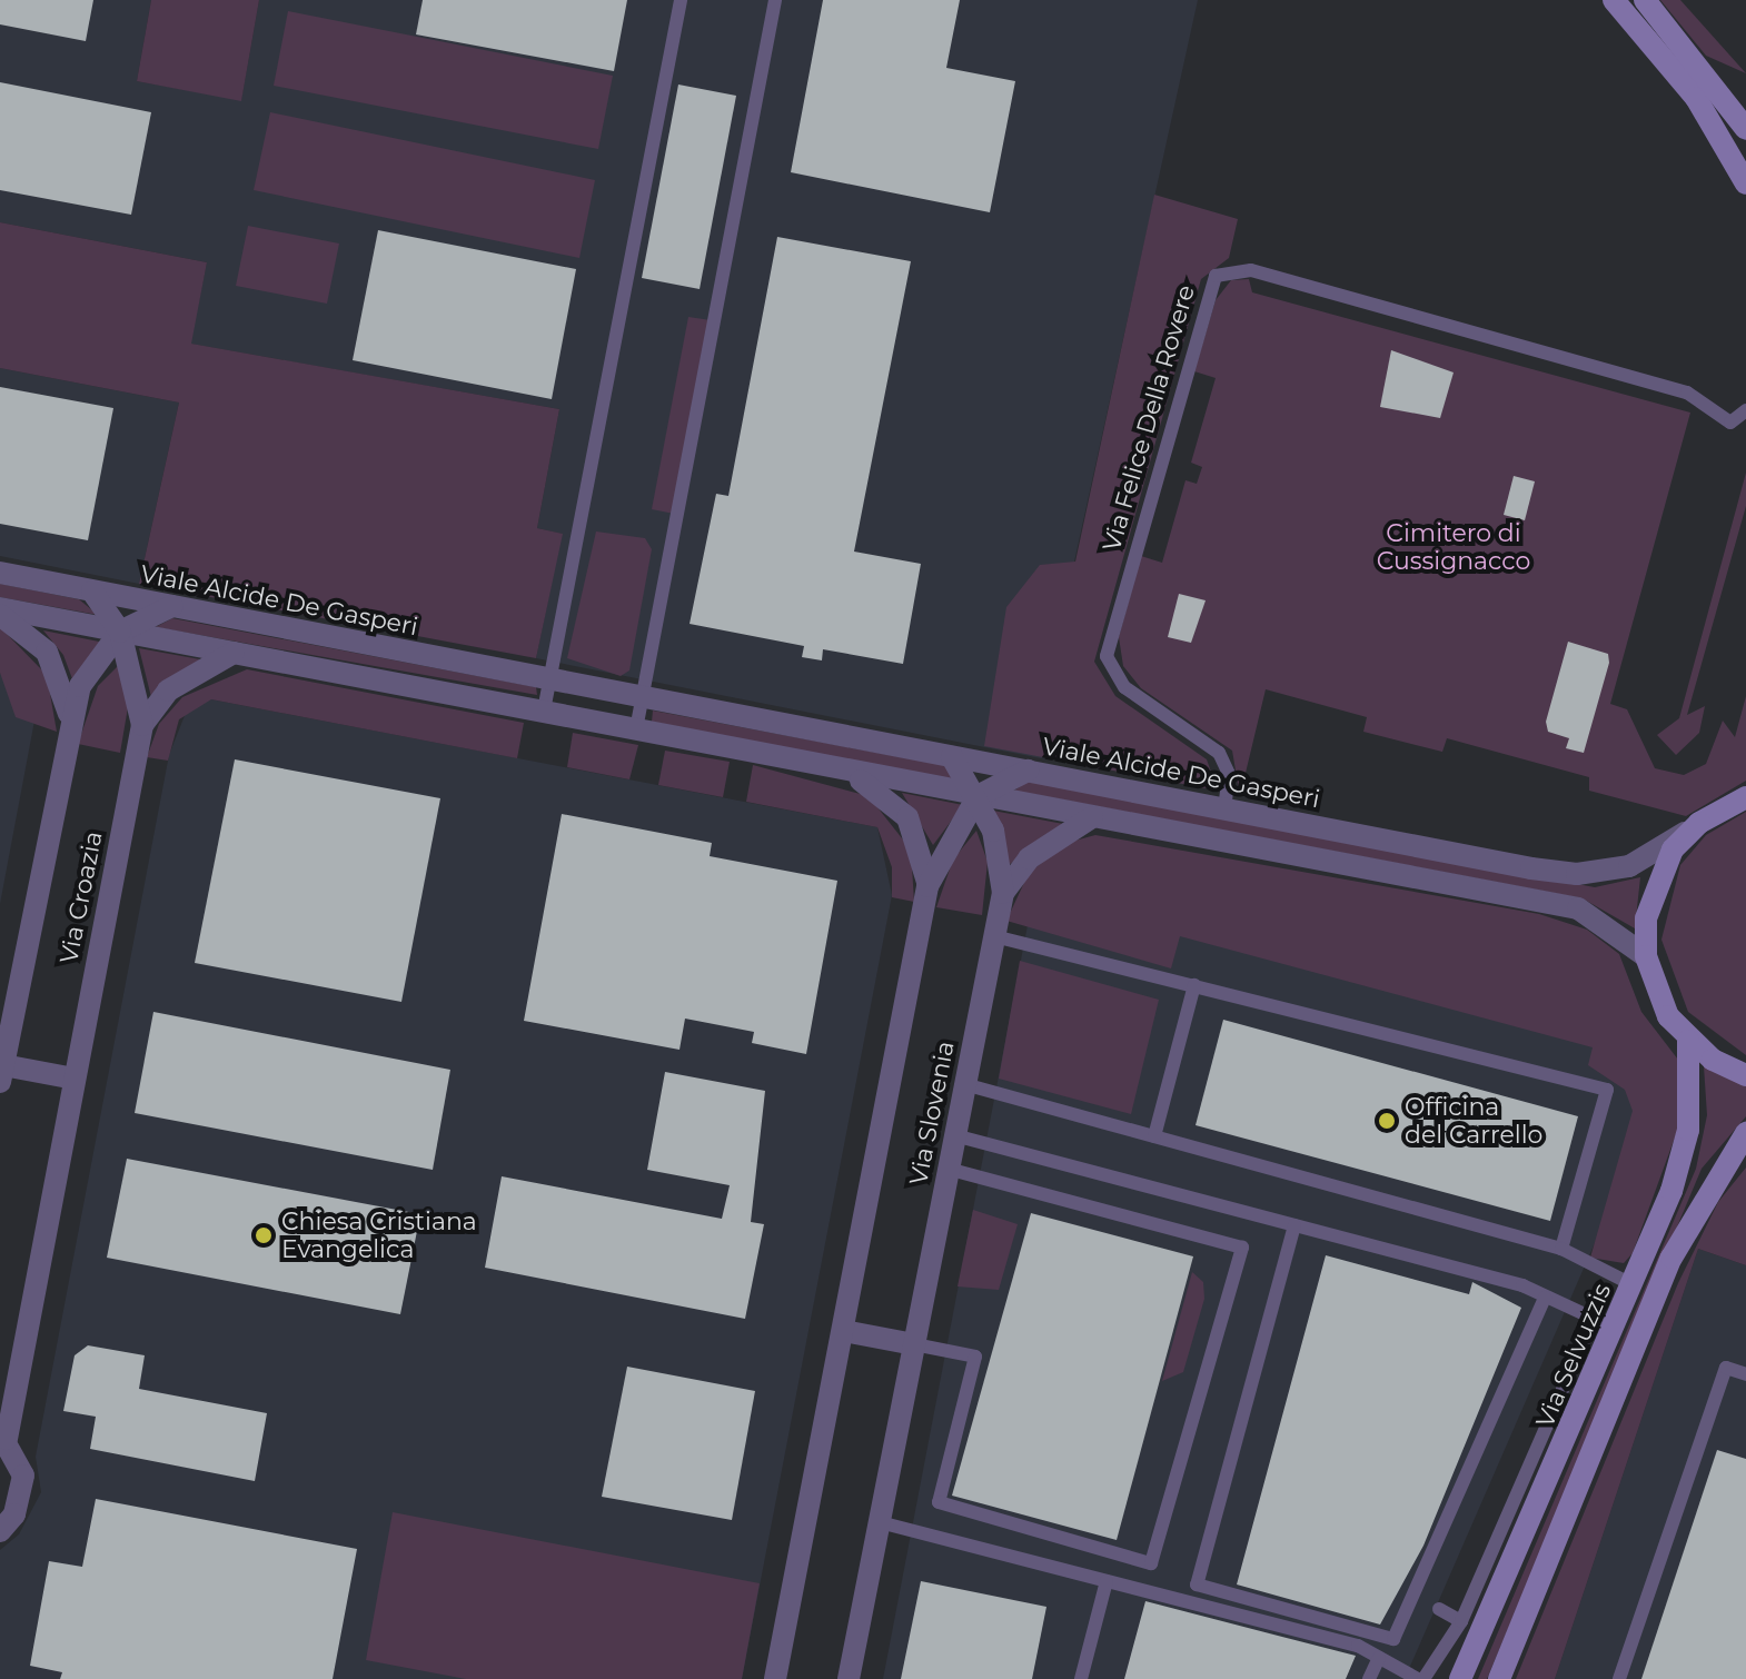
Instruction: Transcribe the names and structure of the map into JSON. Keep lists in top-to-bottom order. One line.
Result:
{"streets":{"main road":["Via Selvuzzis"],"street":["Viale Alcide De Gasperi","Via Croazia","Via Slovenia"],"lane":["Via Felice Della Rovere"]},"crossings":[["Via Felice Della Rovere","Viale Alcide De Gasperi"],["Viale Alcide De Gasperi","Via Croazia"],["Viale Alcide De Gasperi","Via Slovenia"]],"parks":["Cimitero di Cussignacco"],"places":["Officina del Carrello","Chiesa Cristiana Evangelica"]}
